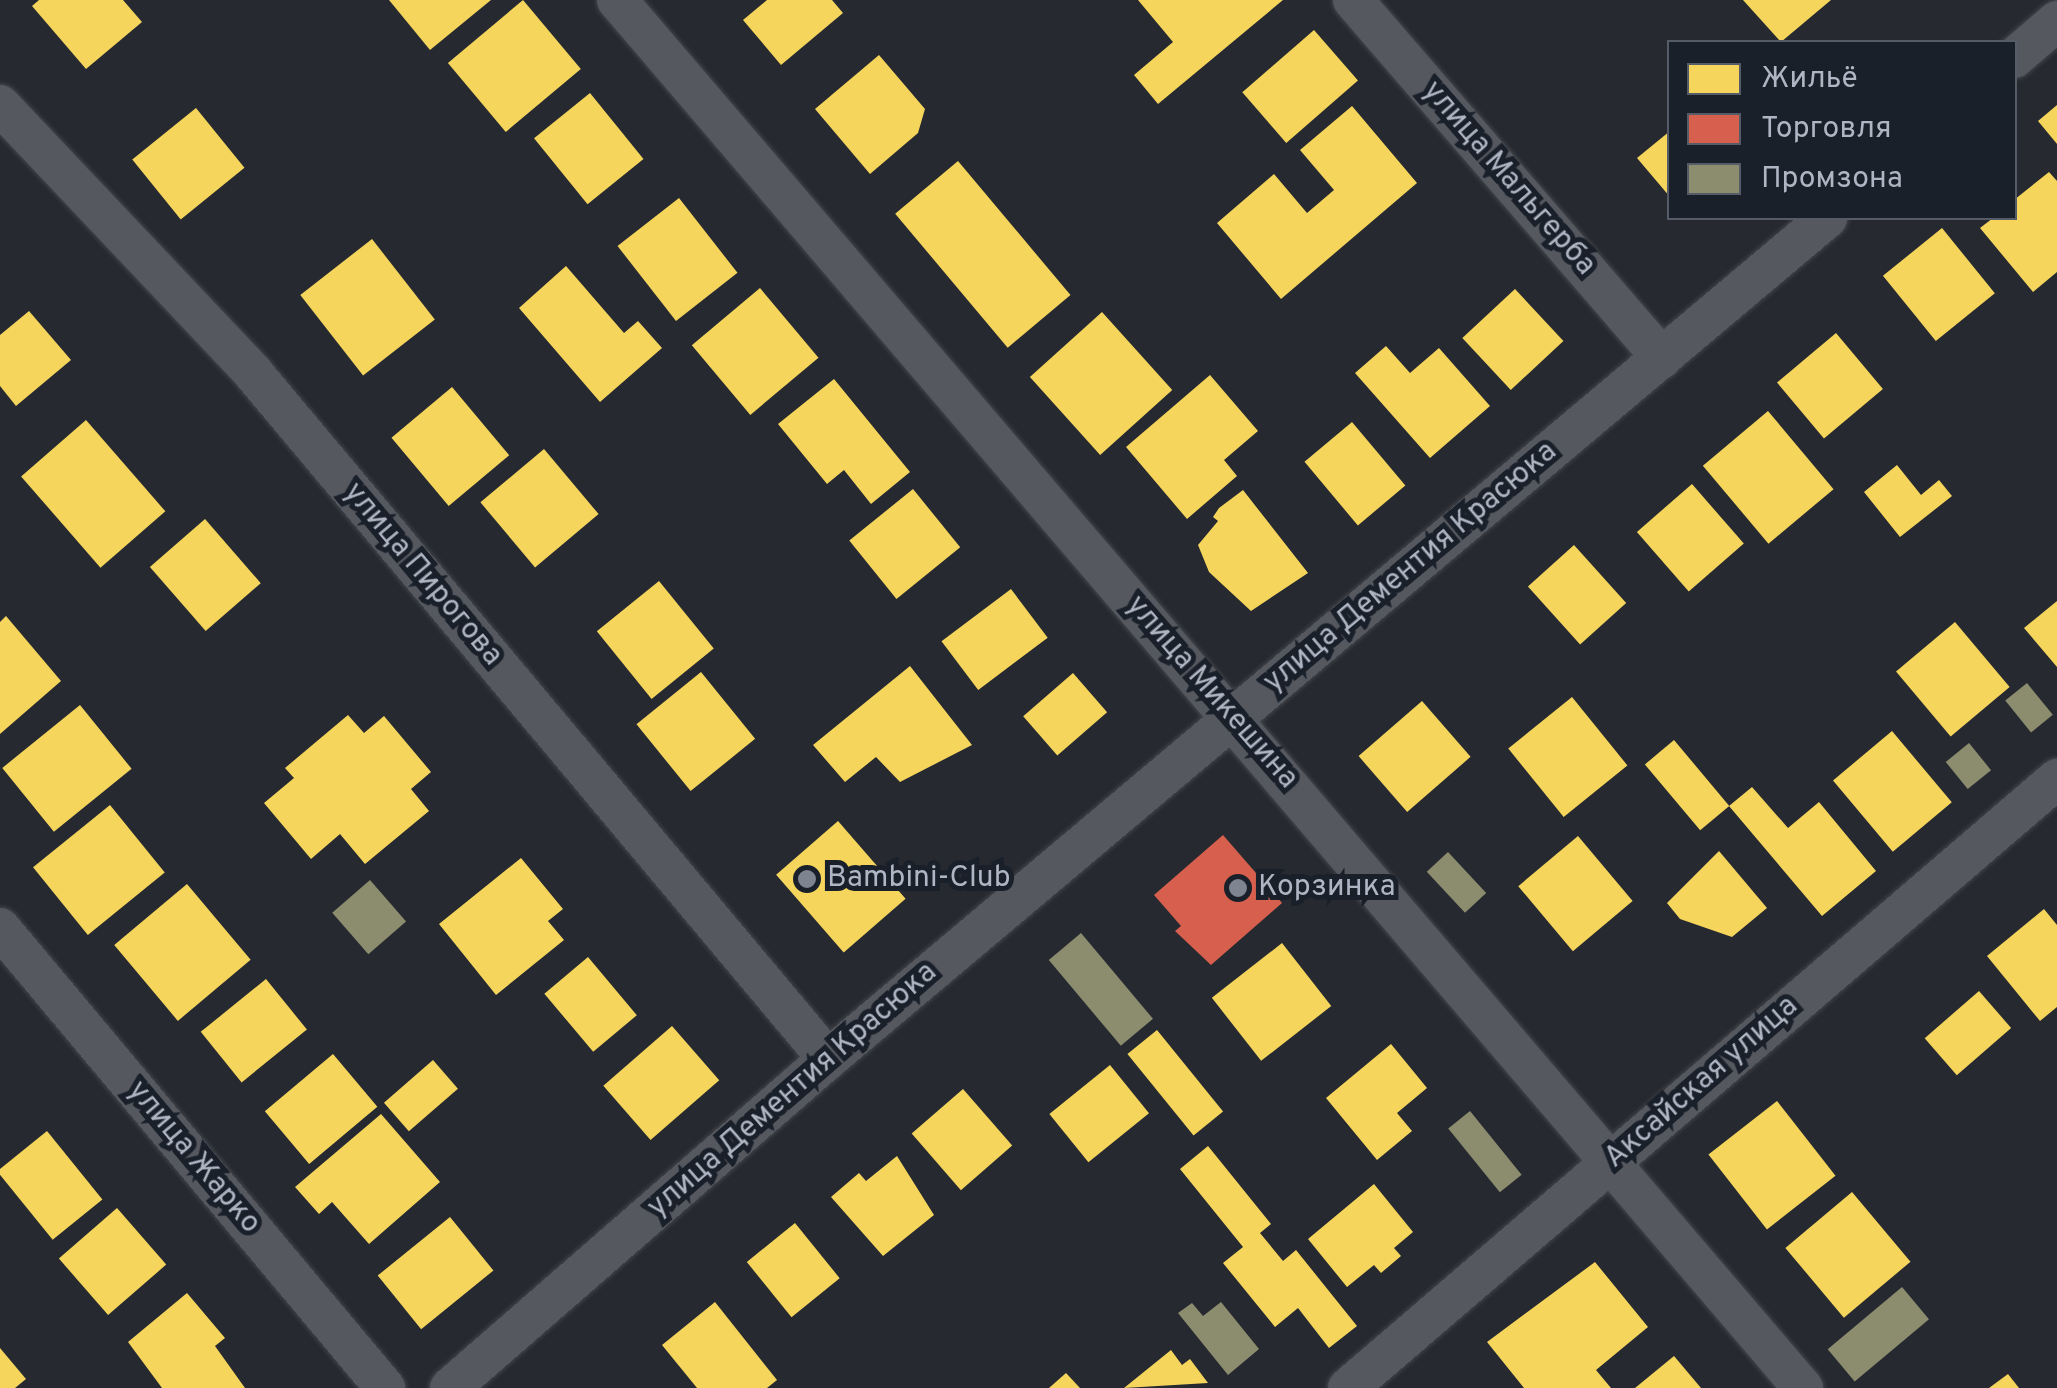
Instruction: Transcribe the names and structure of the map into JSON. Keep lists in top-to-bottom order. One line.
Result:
{"streets":{"street":["улица Мальгерба","улица Дементия Красюка","улица Пирогова","улица Микешина","Аксайская улица","улица Жарко"]},"crossings":[["улица Мальгерба","улица Дементия Красюка"],["улица Дементия Красюка","улица Пирогова"],["улица Дементия Красюка","улица Микешина"],["улица Микешина","Аксайская улица"]],"places":["Bambini-Club","Корзинка"],"legend":["Жильё","Торговля","Промзона"]}
